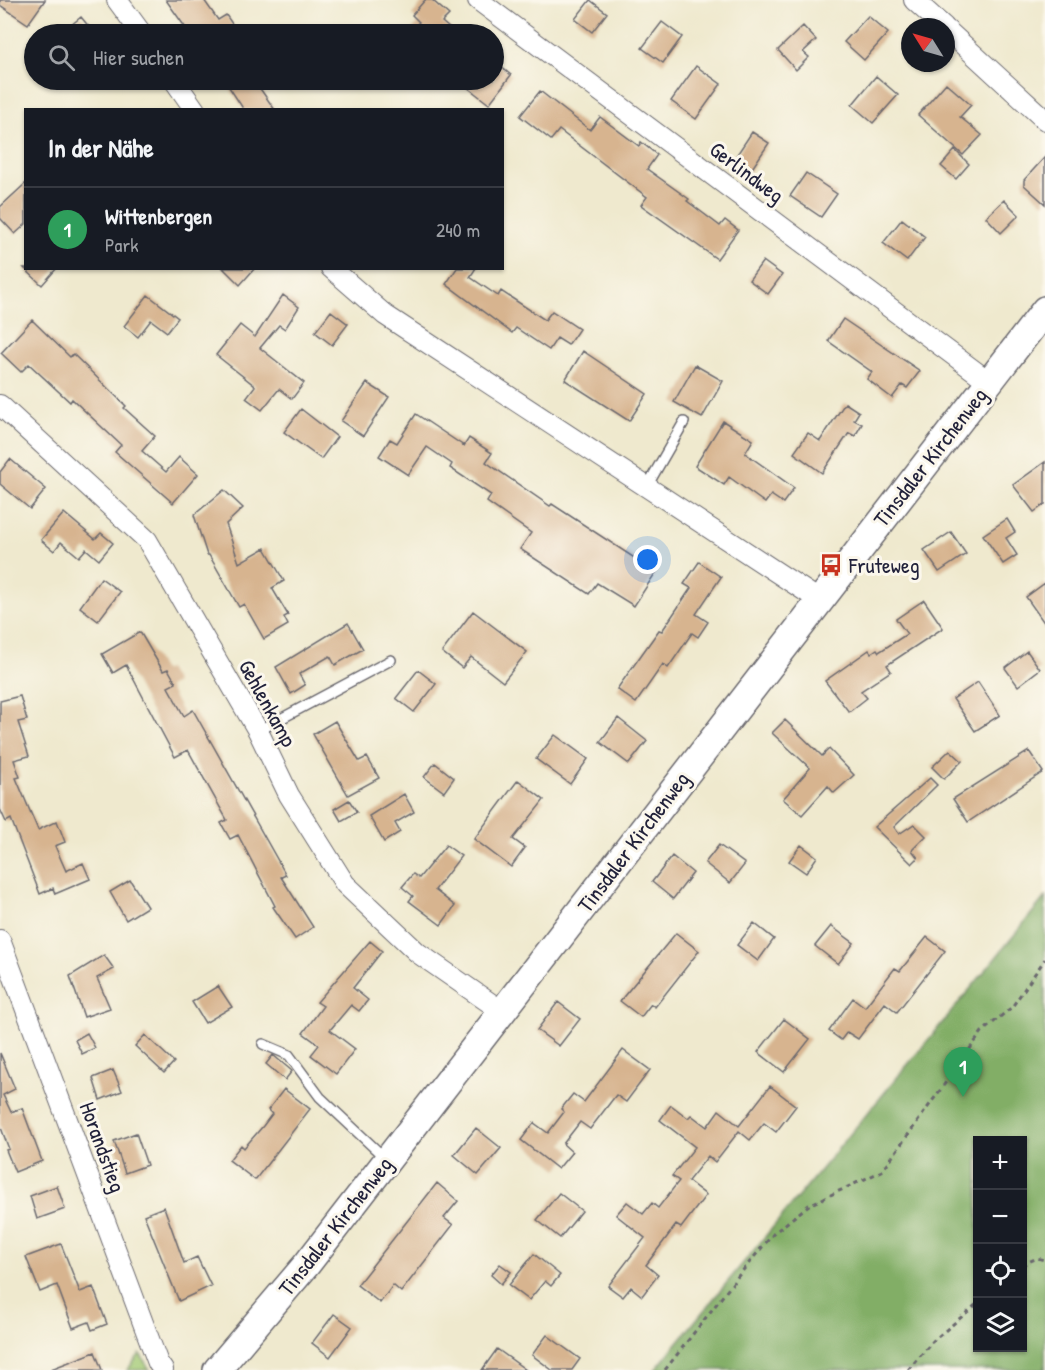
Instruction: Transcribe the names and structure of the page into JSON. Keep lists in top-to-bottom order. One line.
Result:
{"streets":{"street":["Gerlindweg","Tinsdaler Kirchenweg","Gehlenkamp","Horandstieg"]},"crossings":[["Gerlindweg","Tinsdaler Kirchenweg"],["Tinsdaler Kirchenweg","Gehlenkamp"]],"places":{"bus stop":["Fruteweg"]},"north":"top left","page":{"search":"Hier suchen","heading":"In der Nähe","list":[{"mark":"1","name":"Wittenbergen","note":"Park","value":"240 m"}],"pins":"1","map_buttons":["+","−"]}}
